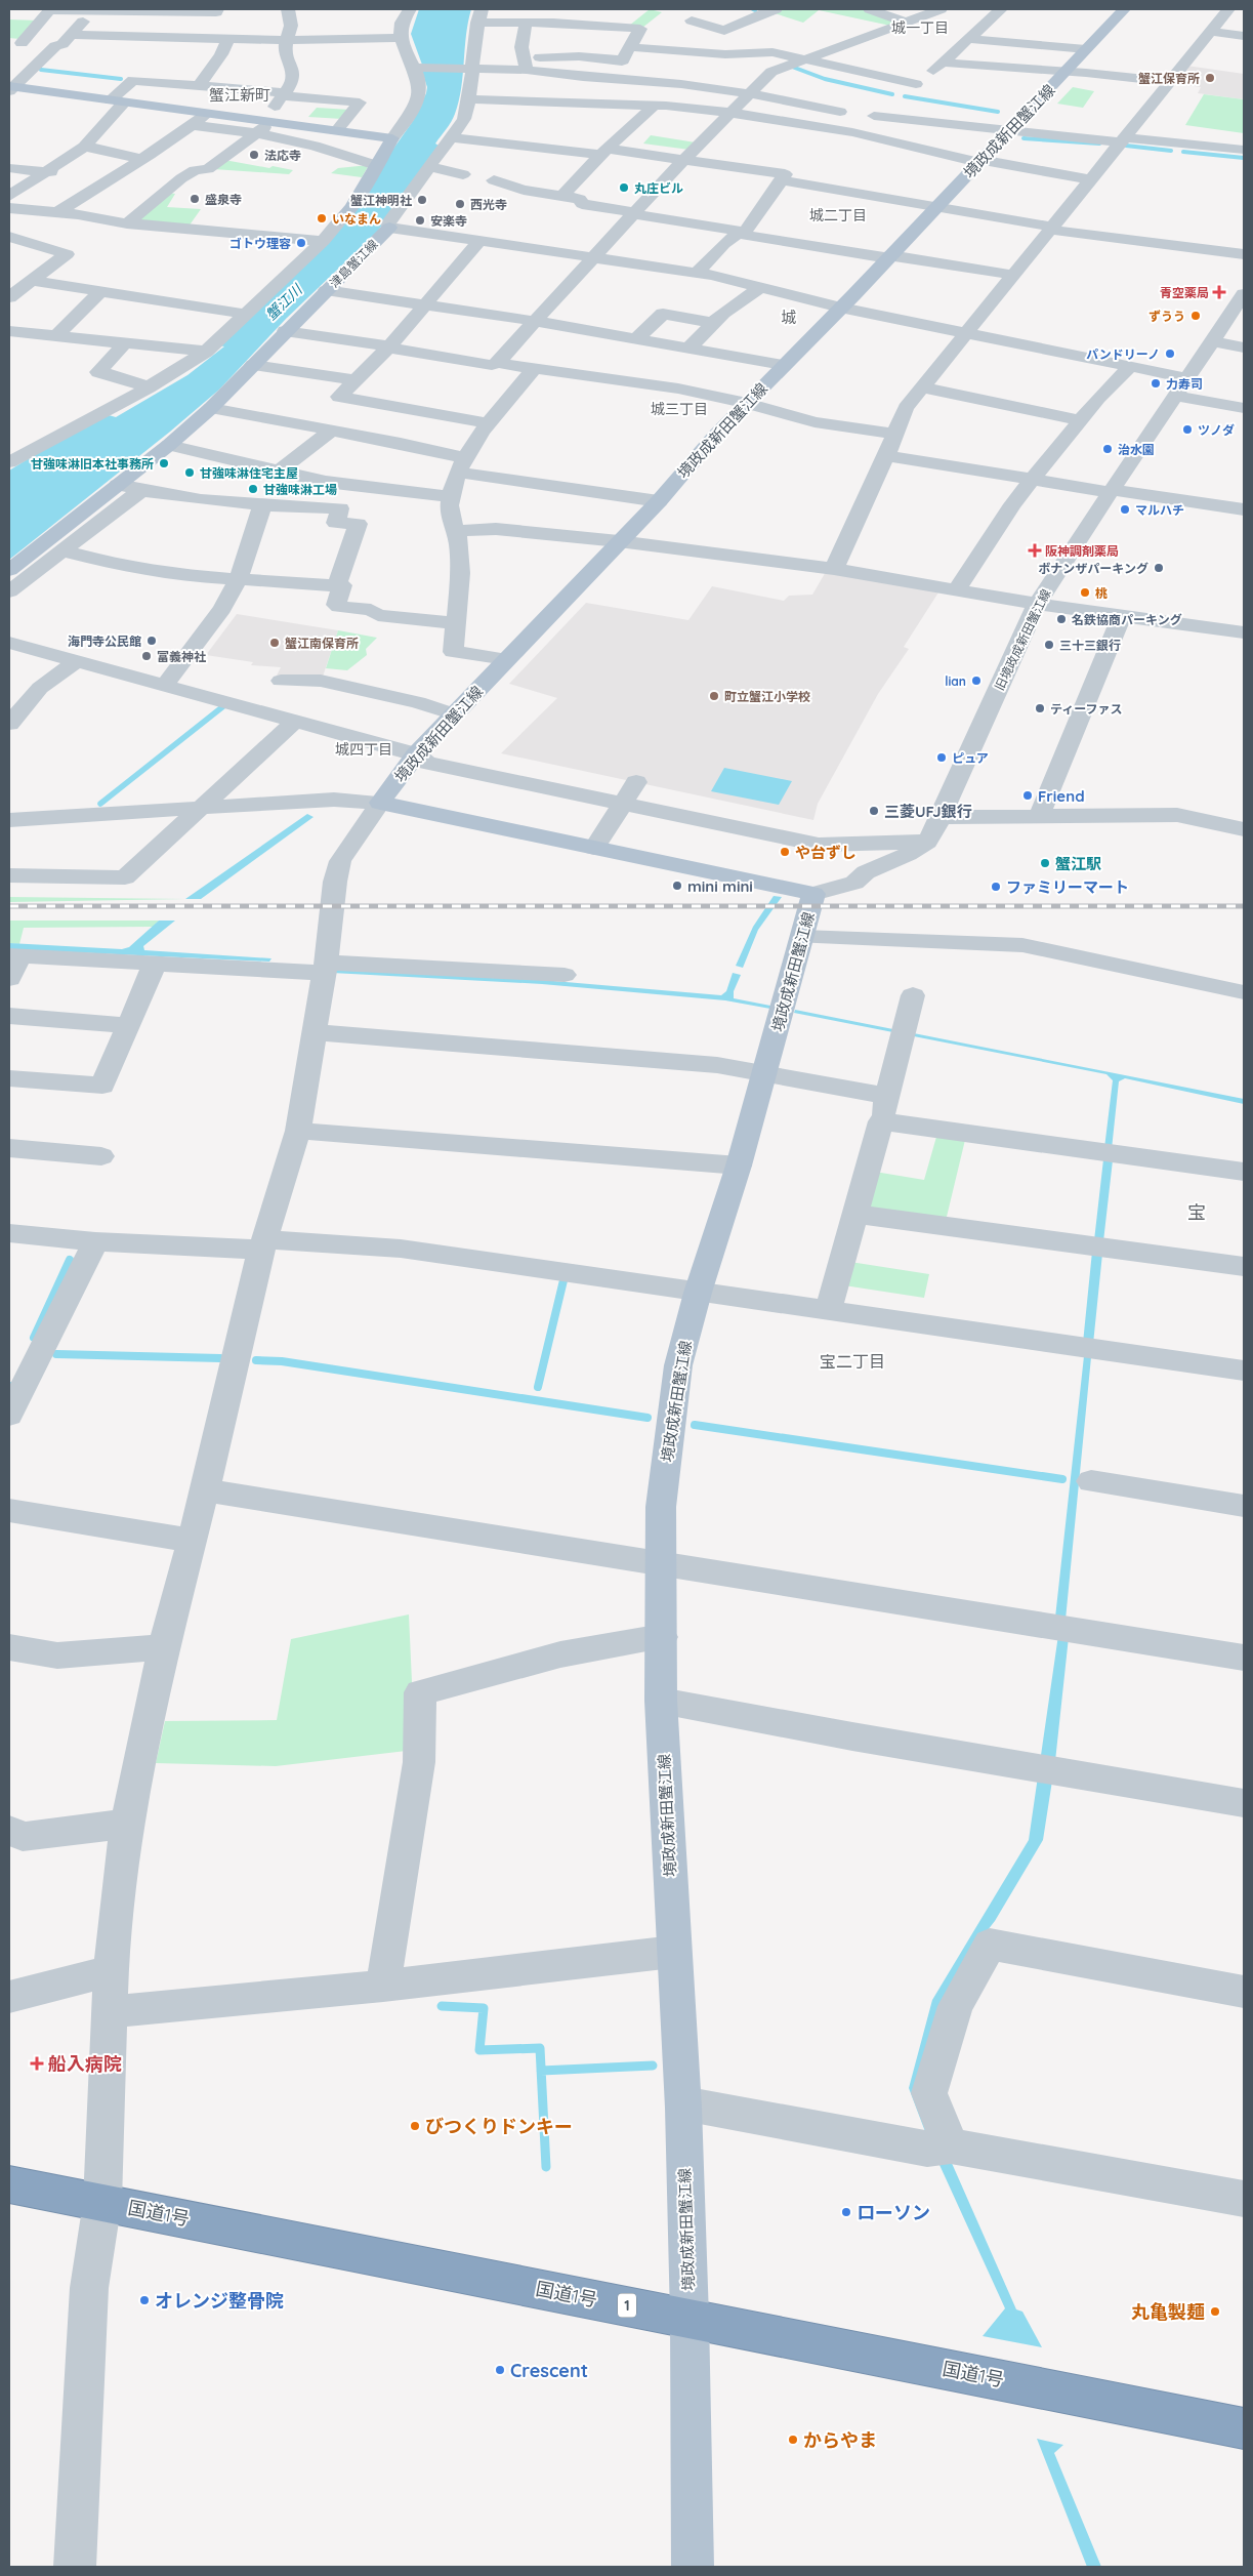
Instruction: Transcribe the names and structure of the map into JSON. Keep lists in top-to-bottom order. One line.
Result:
{"streets":{"highway":["国道1号","1"],"main road":["境政成新田蟹江線","津島蟹江線"],"street":["旧境政成新田蟹江線"]},"crossings":[["境政成新田蟹江線","国道1号"]],"districts":["城一丁目","蟹江新町","城二丁目","城","城三丁目","城四丁目","宝","宝二丁目"],"water":["蟹江川"],"places":{"other":["蟹江保育所","法応寺","丸庄ビル","盛泉寺","蟹江神明社","西光寺","いなまん","安楽寺","ゴトウ理容","ずうう","パンドリーノ","力寿司","ツノダ","治水園","甘強味淋旧本社事務所","甘強味淋住宅主屋","甘強味淋工場","マルハチ","ボナンザパーキング","桃","名鉄協商パーキング","海門寺公民館","蟹江南保育所","三十三銀行","富義神社","lian","町立蟹江小学校","ティーファス","ピュア","Friend","三菱UFJ銀行","や台ずし","蟹江駅","mini mini","ファミリーマート","びつくりドンキー","ローソン","オレンジ整骨院","丸亀製麺","Crescent","からやま"],"health":["青空薬局","阪神調剤薬局","船入病院"]}}
